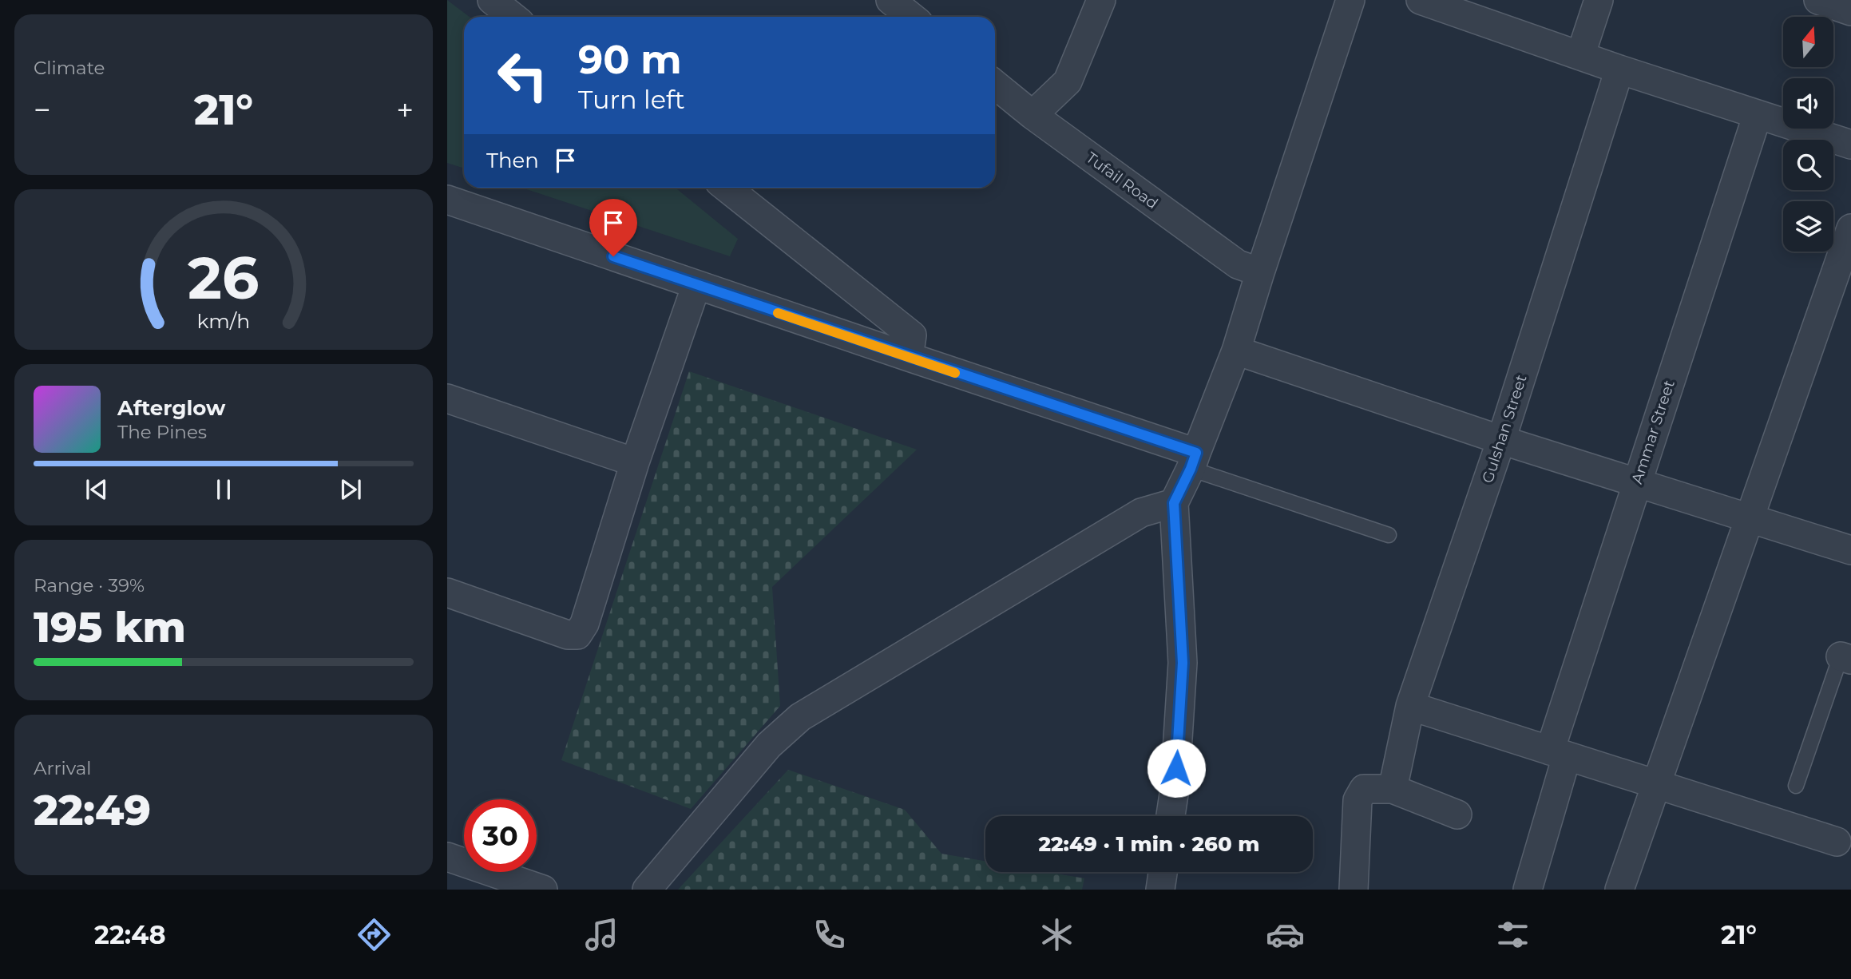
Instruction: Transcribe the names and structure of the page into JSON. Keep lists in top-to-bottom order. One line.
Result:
{"streets":{"street":["Tufail Road","Gulshan Street","Ammar Street"]},"north":"top","page":{"tile":["Climate",["Range · 39%","195 km"],["Arrival","22:49"]],"turn":["90 m","Turn left"],"heat":["−","21°","+"],"then":"Then","song":["Afterglow","The Pines"],"limit":"30","trip":"22:49 · 1 min · 260 m","tabs":["22:48","21°"],"gauge":["26","km/h"]}}
